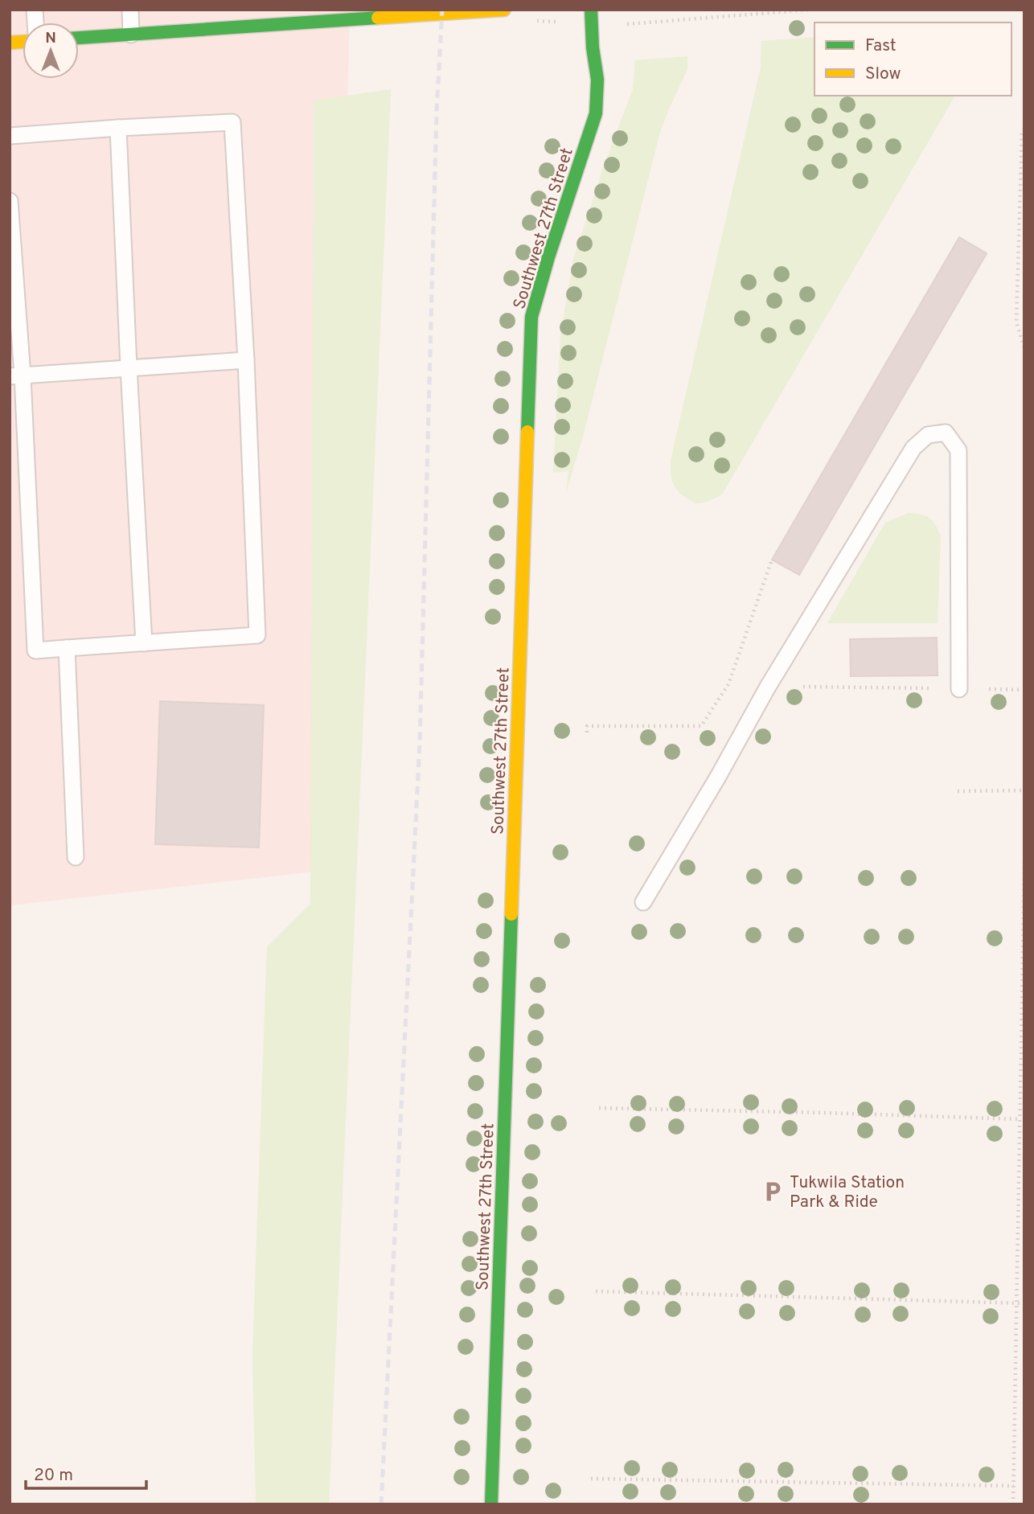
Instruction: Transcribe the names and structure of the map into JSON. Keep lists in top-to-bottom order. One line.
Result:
{"streets":{"street":["Southwest 27th Street"]},"places":{"parking":["Tukwila Station Park & Ride"]},"legend":["Fast","Slow"],"scale_bar":"20 m","north":"top"}
